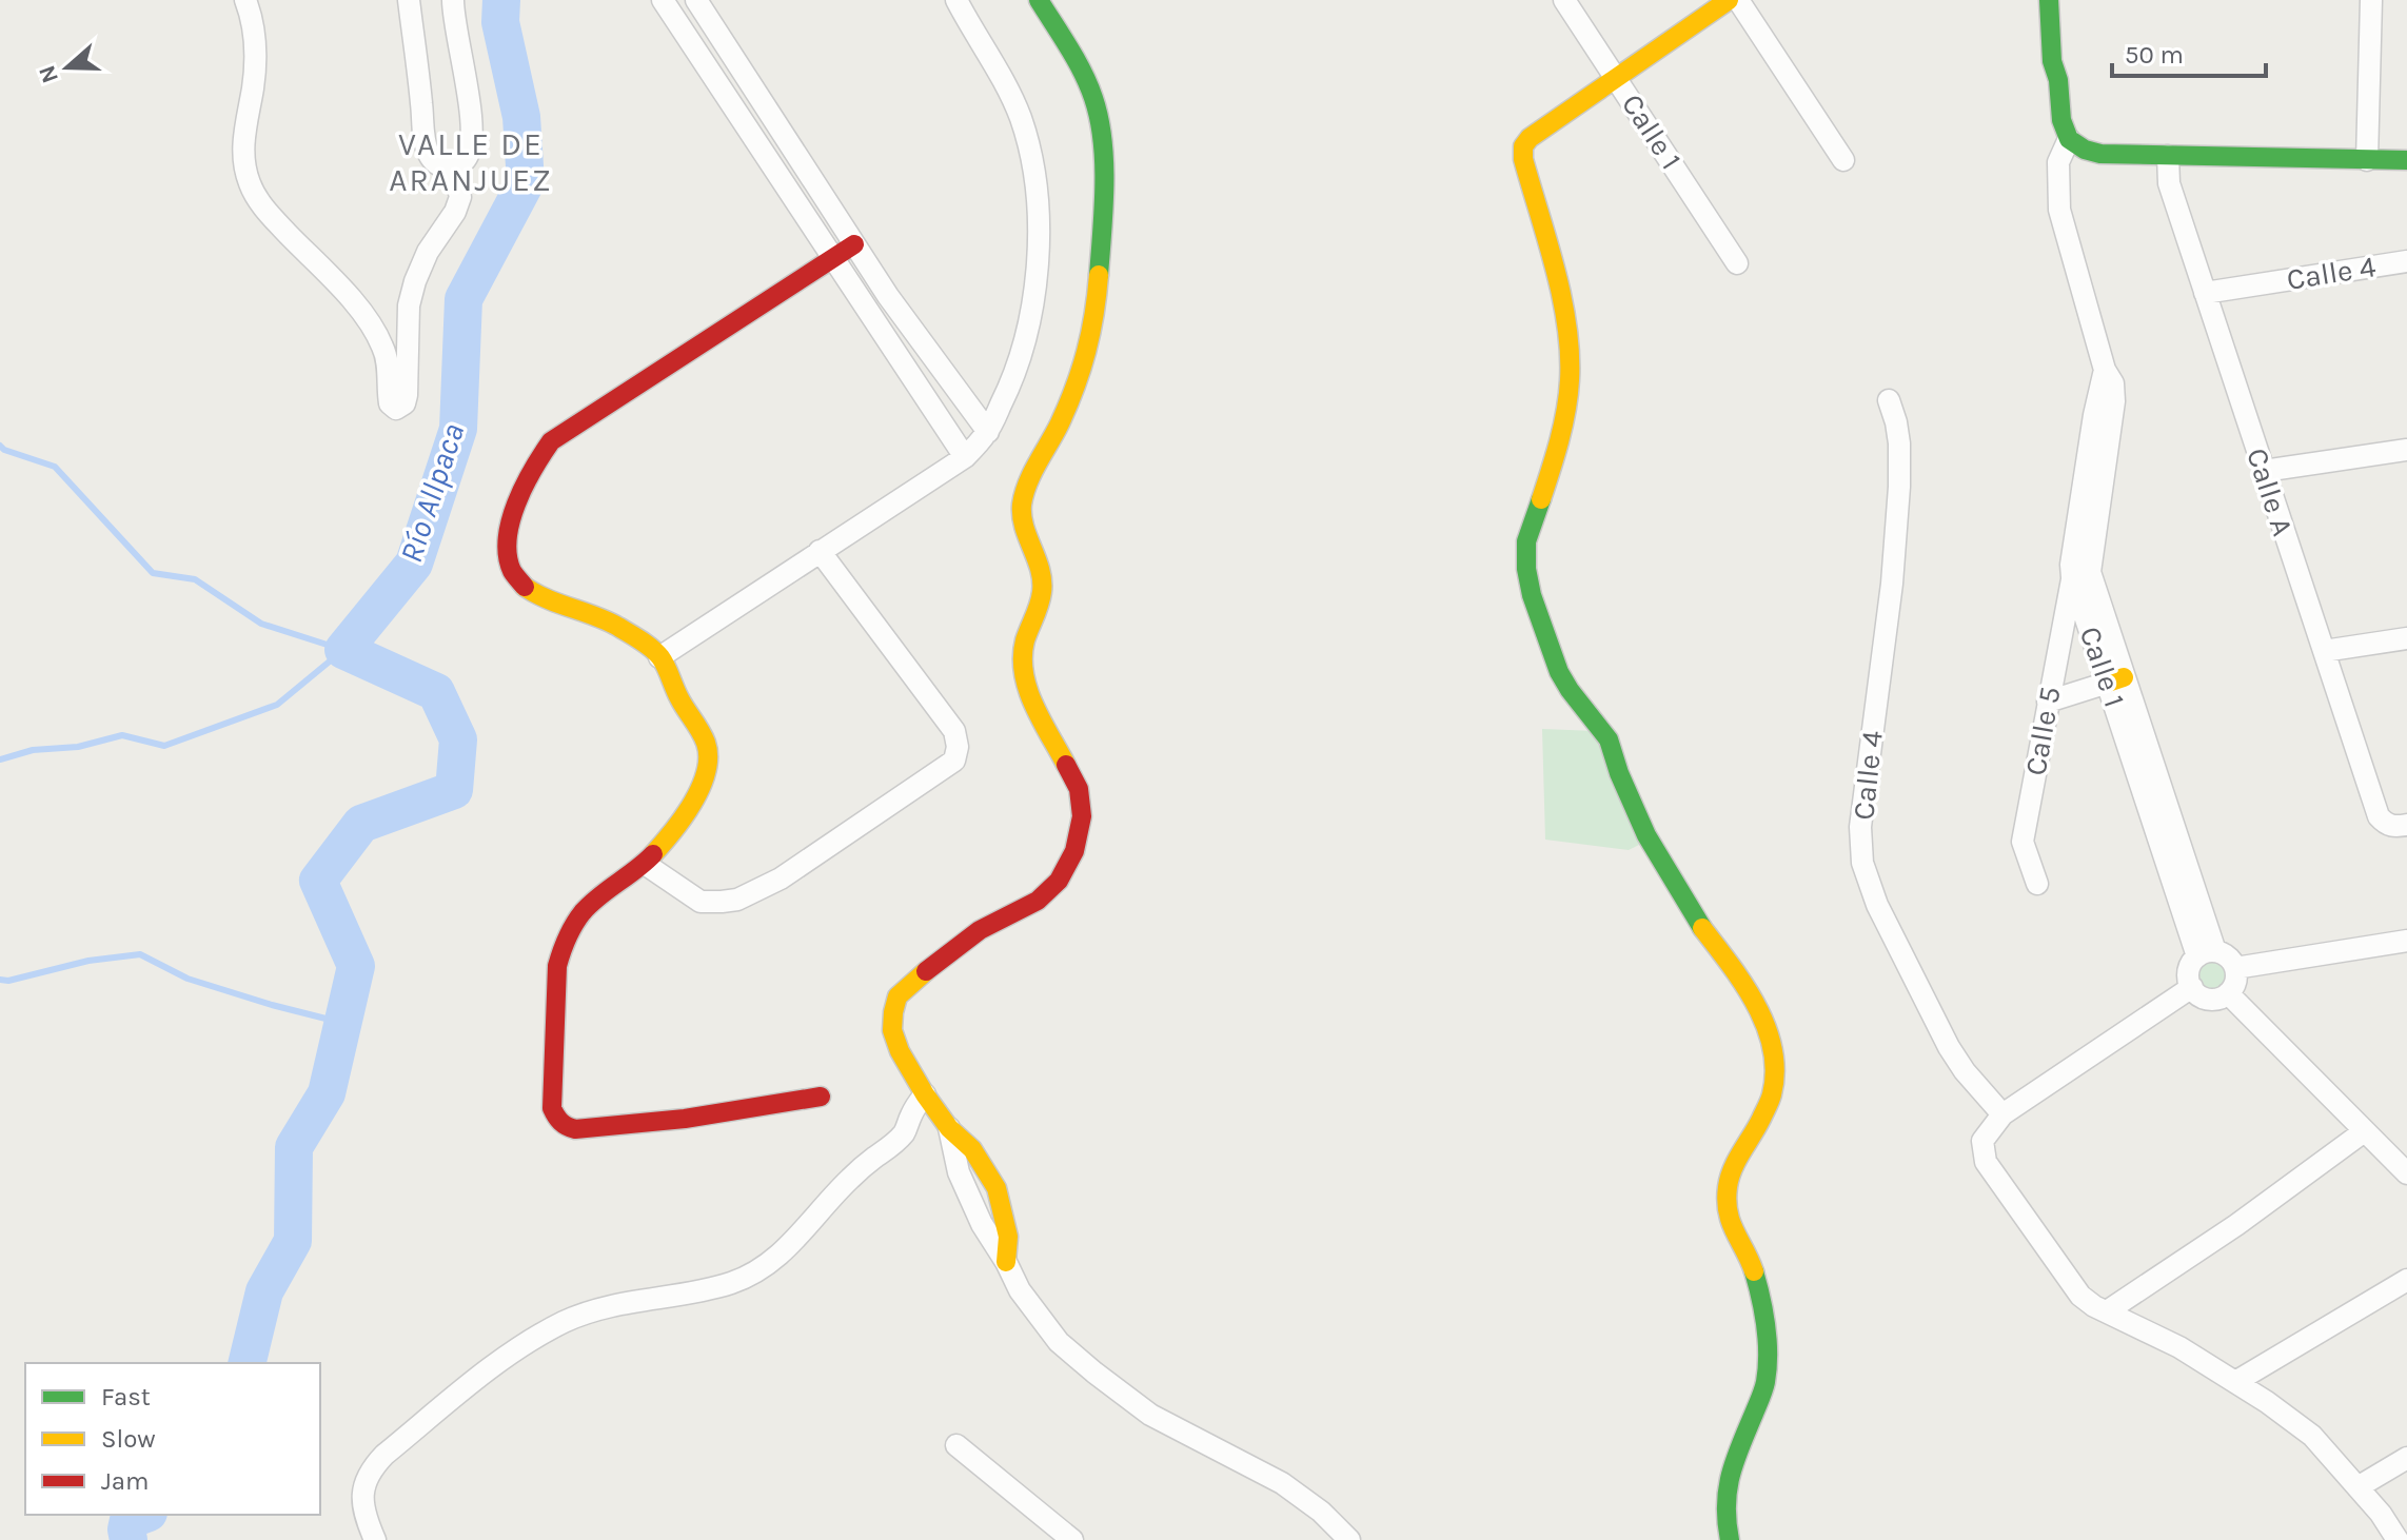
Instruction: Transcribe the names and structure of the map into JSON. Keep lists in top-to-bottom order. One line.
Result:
{"streets":{"street":["Calle 1","Calle 4","Calle A","Calle 5"]},"crossings":[["Calle 1","Calle 5"],["Calle 4","Calle A"]],"districts":["VALLE DE ARANJUEZ"],"water":["Río Allpaca"],"legend":["Fast","Slow","Jam"],"scale_bar":"50 m","north":"left"}
